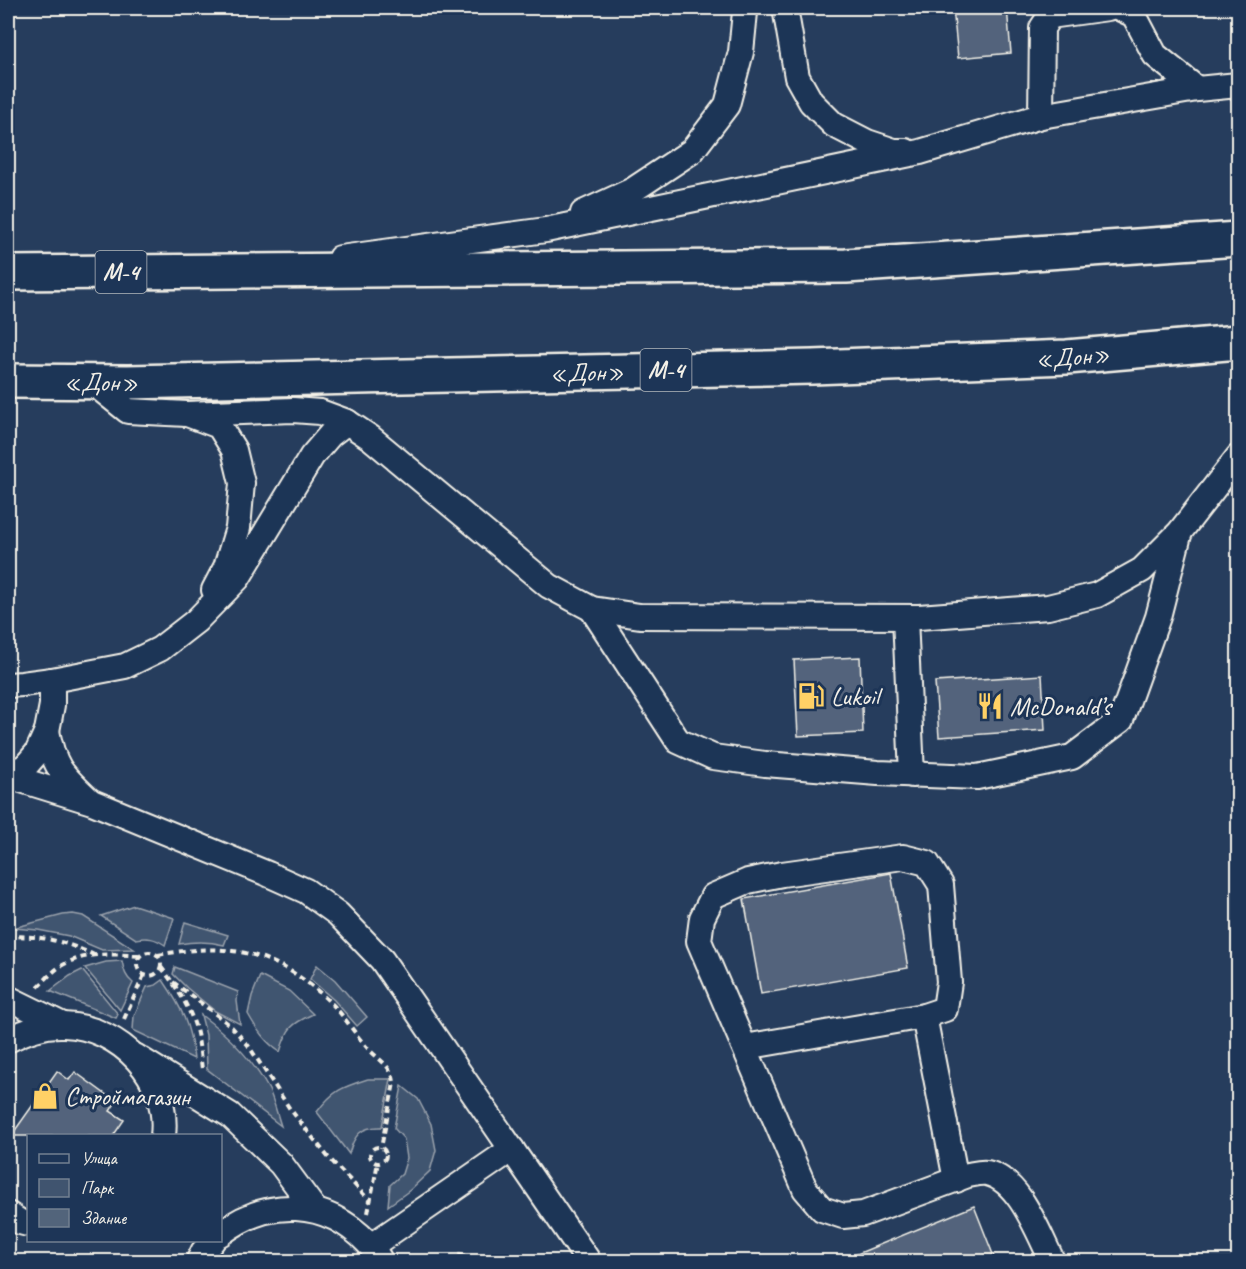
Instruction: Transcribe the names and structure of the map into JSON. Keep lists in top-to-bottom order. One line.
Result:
{"streets":{"highway":["М-4","«Дон»"]},"places":{"fuel station":["Lukoil"],"restaurant":["McDonald’s"],"shop":["Строймагазин"]},"legend":["Улица","Парк","Здание"]}
